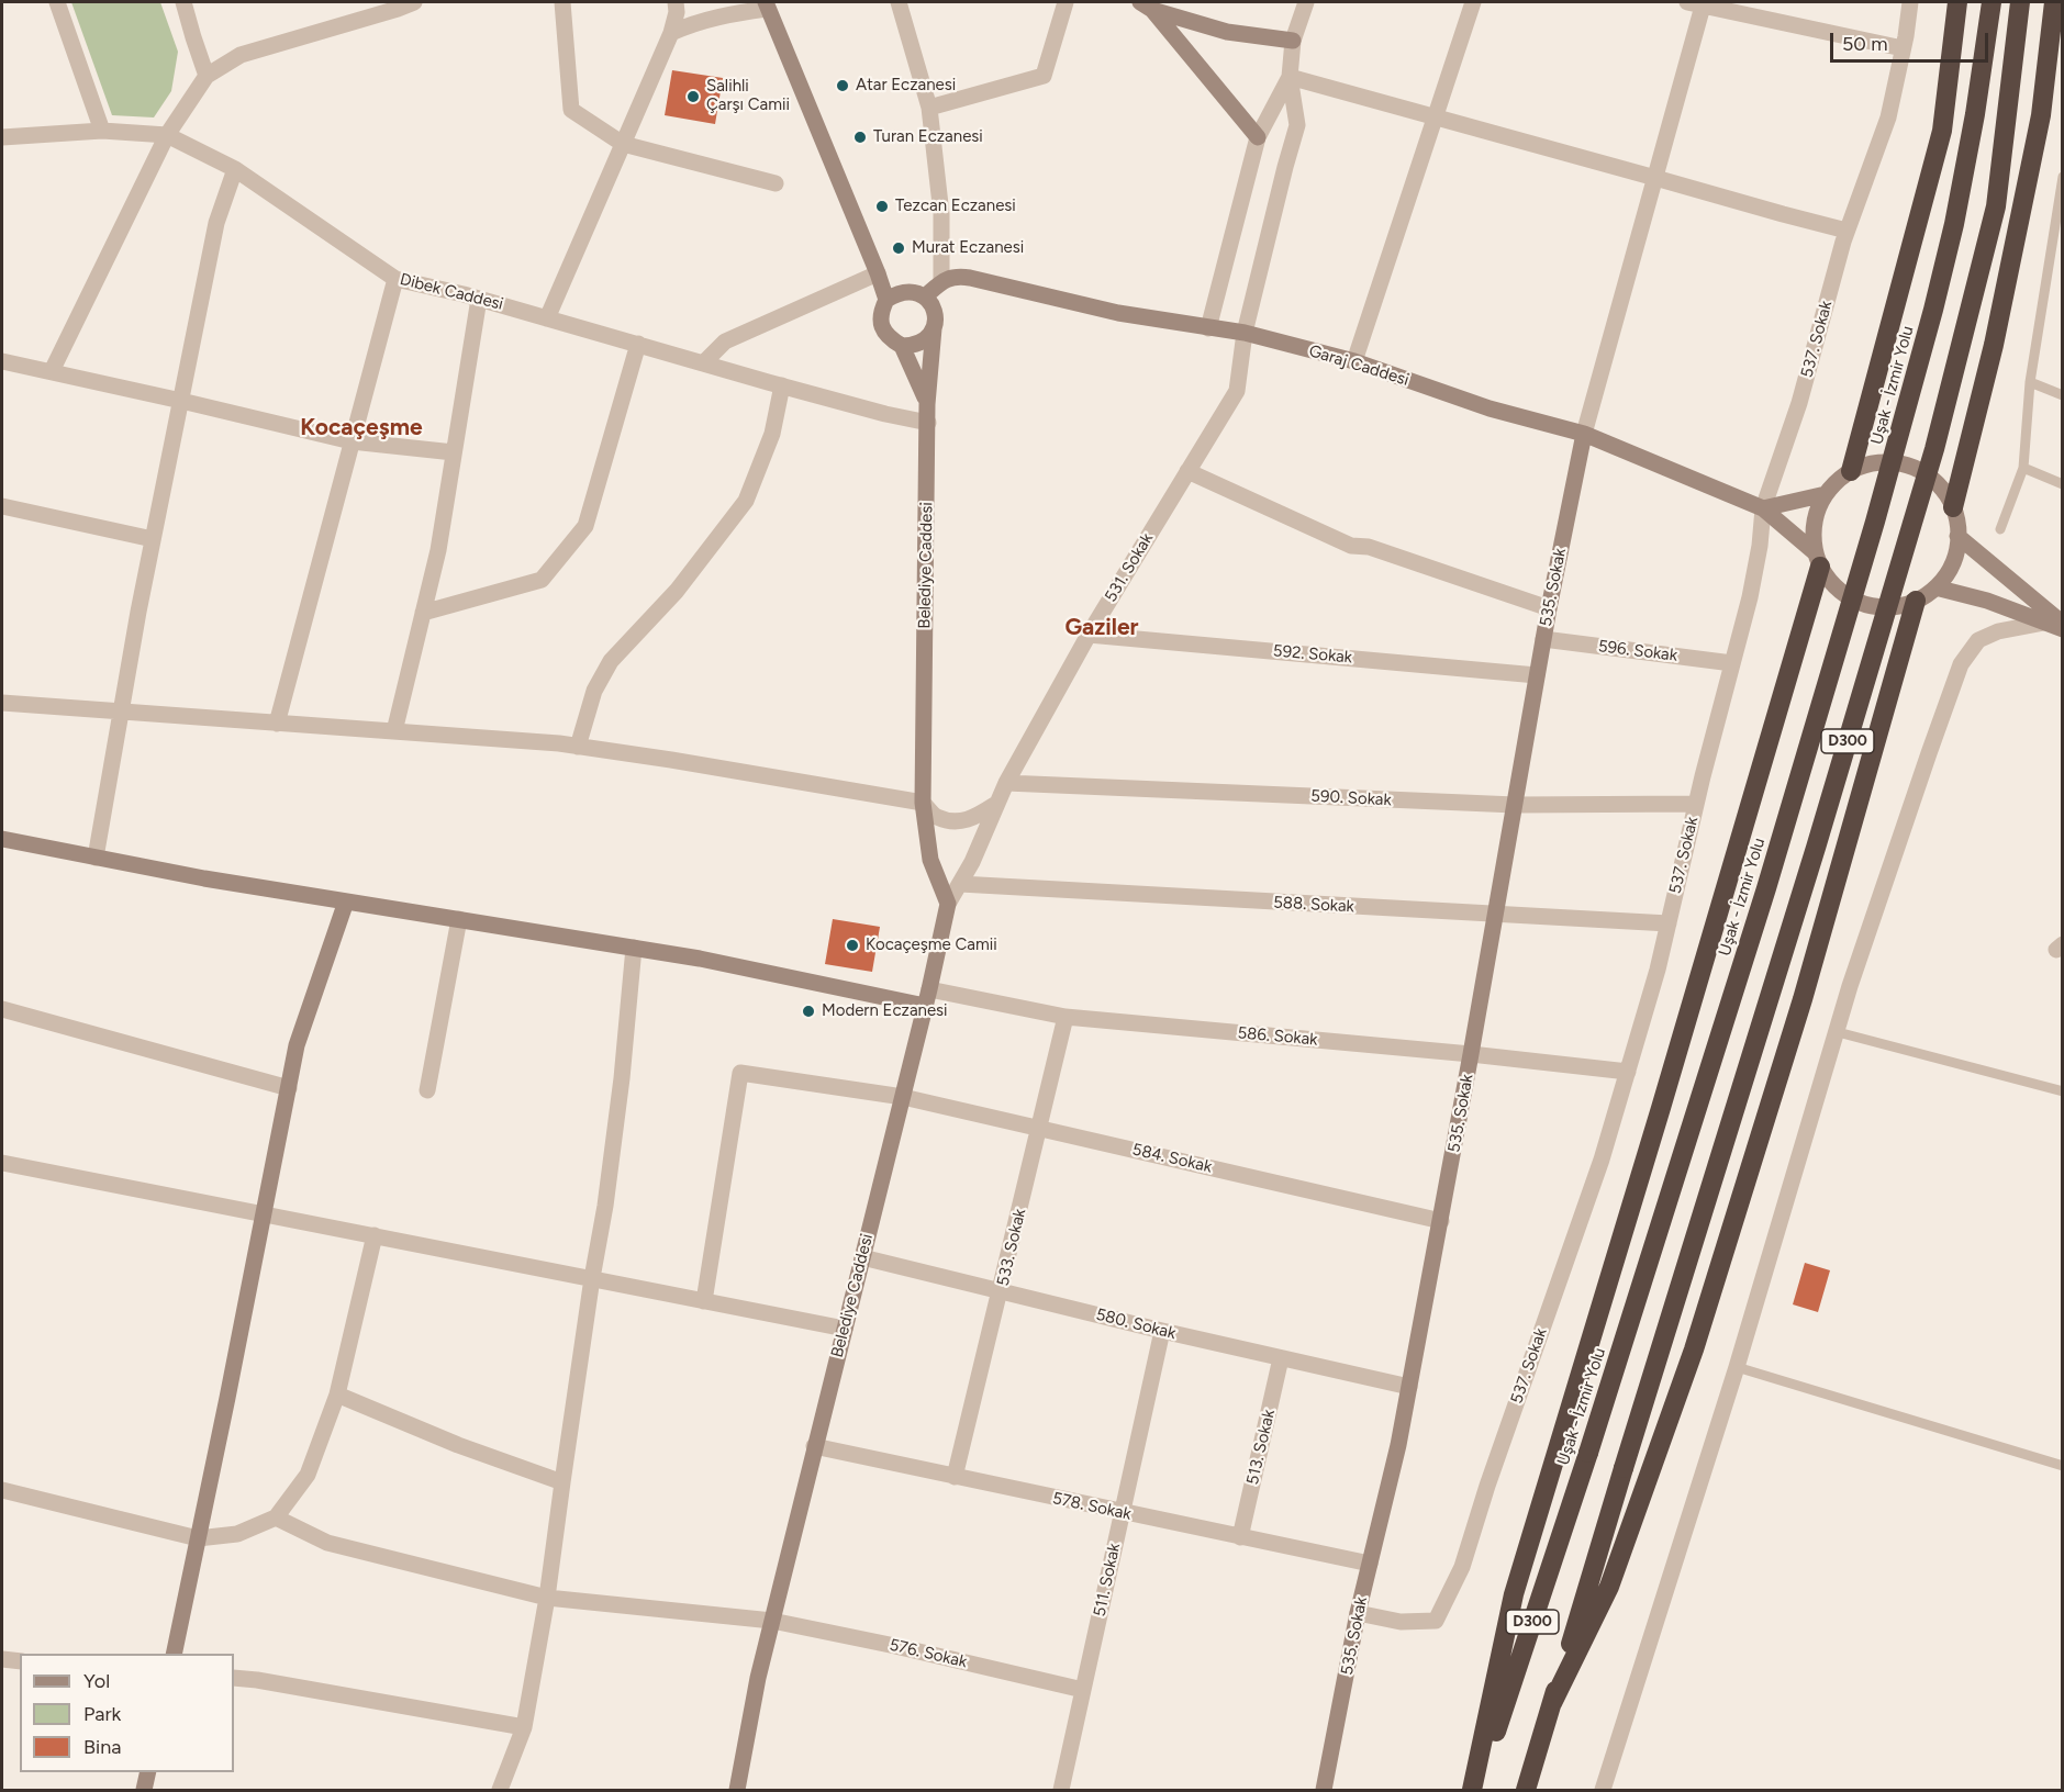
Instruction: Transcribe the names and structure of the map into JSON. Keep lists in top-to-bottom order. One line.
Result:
{"streets":{"highway":["Uşak - İzmir Yolu","D300"],"street":["Dibek Caddesi","537. Sokak","Garaj Caddesi","Belediye Caddesi","531. Sokak","535. Sokak","596. Sokak","592. Sokak","590. Sokak","588. Sokak","586. Sokak","584. Sokak","533. Sokak","580. Sokak","513. Sokak","578. Sokak","511. Sokak","576. Sokak"]},"crossings":[["Dibek Caddesi","Belediye Caddesi"],["537. Sokak","Garaj Caddesi"],["537. Sokak","535. Sokak"],["537. Sokak","596. Sokak"],["537. Sokak","590. Sokak"],["537. Sokak","588. Sokak"],["537. Sokak","586. Sokak"],["Garaj Caddesi","531. Sokak"],["Garaj Caddesi","535. Sokak"],["Belediye Caddesi","531. Sokak"],["Belediye Caddesi","586. Sokak"],["Belediye Caddesi","584. Sokak"],["Belediye Caddesi","580. Sokak"],["Belediye Caddesi","578. Sokak"],["Belediye Caddesi","576. Sokak"],["531. Sokak","592. Sokak"],["531. Sokak","590. Sokak"],["531. Sokak","588. Sokak"],["535. Sokak","596. Sokak"],["535. Sokak","592. Sokak"],["535. Sokak","590. Sokak"],["535. Sokak","588. Sokak"],["535. Sokak","586. Sokak"],["535. Sokak","584. Sokak"],["535. Sokak","580. Sokak"],["535. Sokak","578. Sokak"],["586. Sokak","533. Sokak"],["584. Sokak","533. Sokak"],["533. Sokak","580. Sokak"],["533. Sokak","578. Sokak"],["580. Sokak","513. Sokak"],["580. Sokak","511. Sokak"],["513. Sokak","578. Sokak"],["578. Sokak","511. Sokak"],["511. Sokak","576. Sokak"]],"districts":["Kocaçeşme","Gaziler"],"places":["Atar Eczanesi","Salihli Çarşı Camii","Turan Eczanesi","Tezcan Eczanesi","Murat Eczanesi","Kocaçeşme Camii","Modern Eczanesi"],"legend":["Yol","Park","Bina"],"scale_bar":"50 m"}
